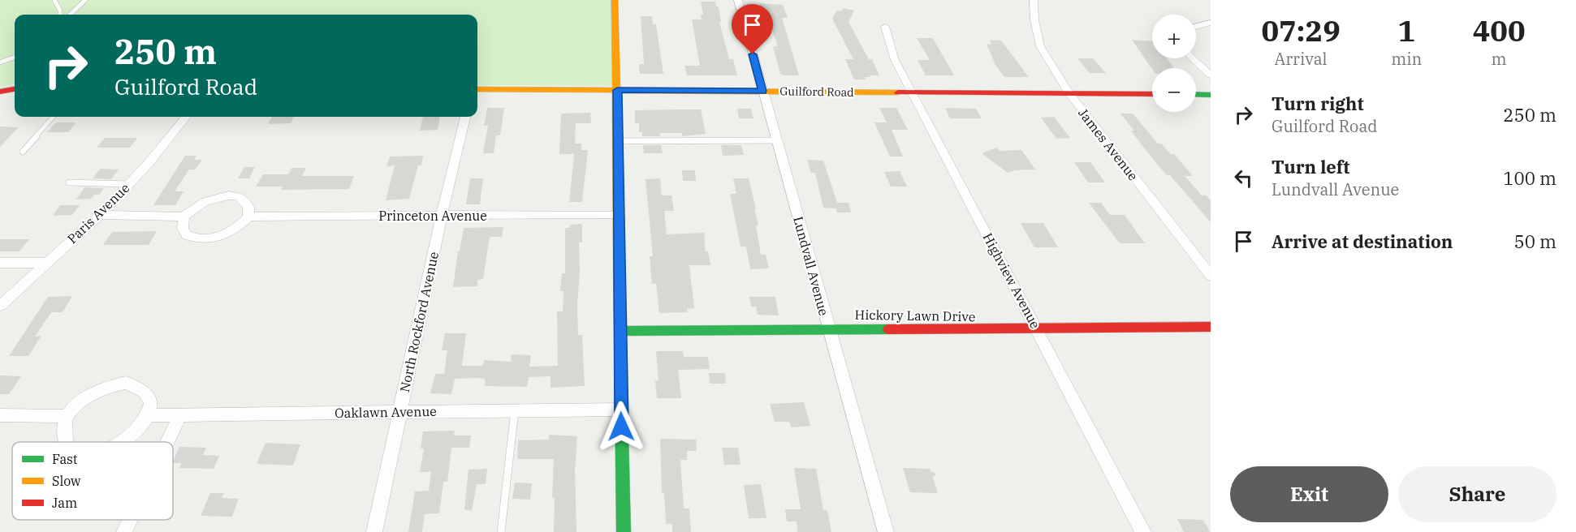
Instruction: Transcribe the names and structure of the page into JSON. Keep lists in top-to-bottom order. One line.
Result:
{"streets":{"street":["Guilford Road","James Avenue","Paris Avenue","Princeton Avenue","Lundvall Avenue","Highview Avenue","Hickory Lawn Drive","North Rockford Avenue","Oaklawn Avenue"]},"crossings":[["Guilford Road","James Avenue"],["Guilford Road","Lundvall Avenue"],["Guilford Road","Highview Avenue"],["Princeton Avenue","North Rockford Avenue"],["Lundvall Avenue","Hickory Lawn Drive"],["Highview Avenue","Hickory Lawn Drive"],["North Rockford Avenue","Oaklawn Avenue"]],"legend":["Fast","Slow","Jam"],"page":{"eta":["07:29","Arrival","1","min","400","m"],"map_buttons":["+","−"],"turn":["250 m","Guilford Road"],"list":[{"name":"Turn right","note":"Guilford Road","value":"250 m"},{"name":"Turn left","note":"Lundvall Avenue","value":"100 m"},{"name":"Arrive at destination","value":"50 m"}],"buttons":["Exit","Share"]}}
